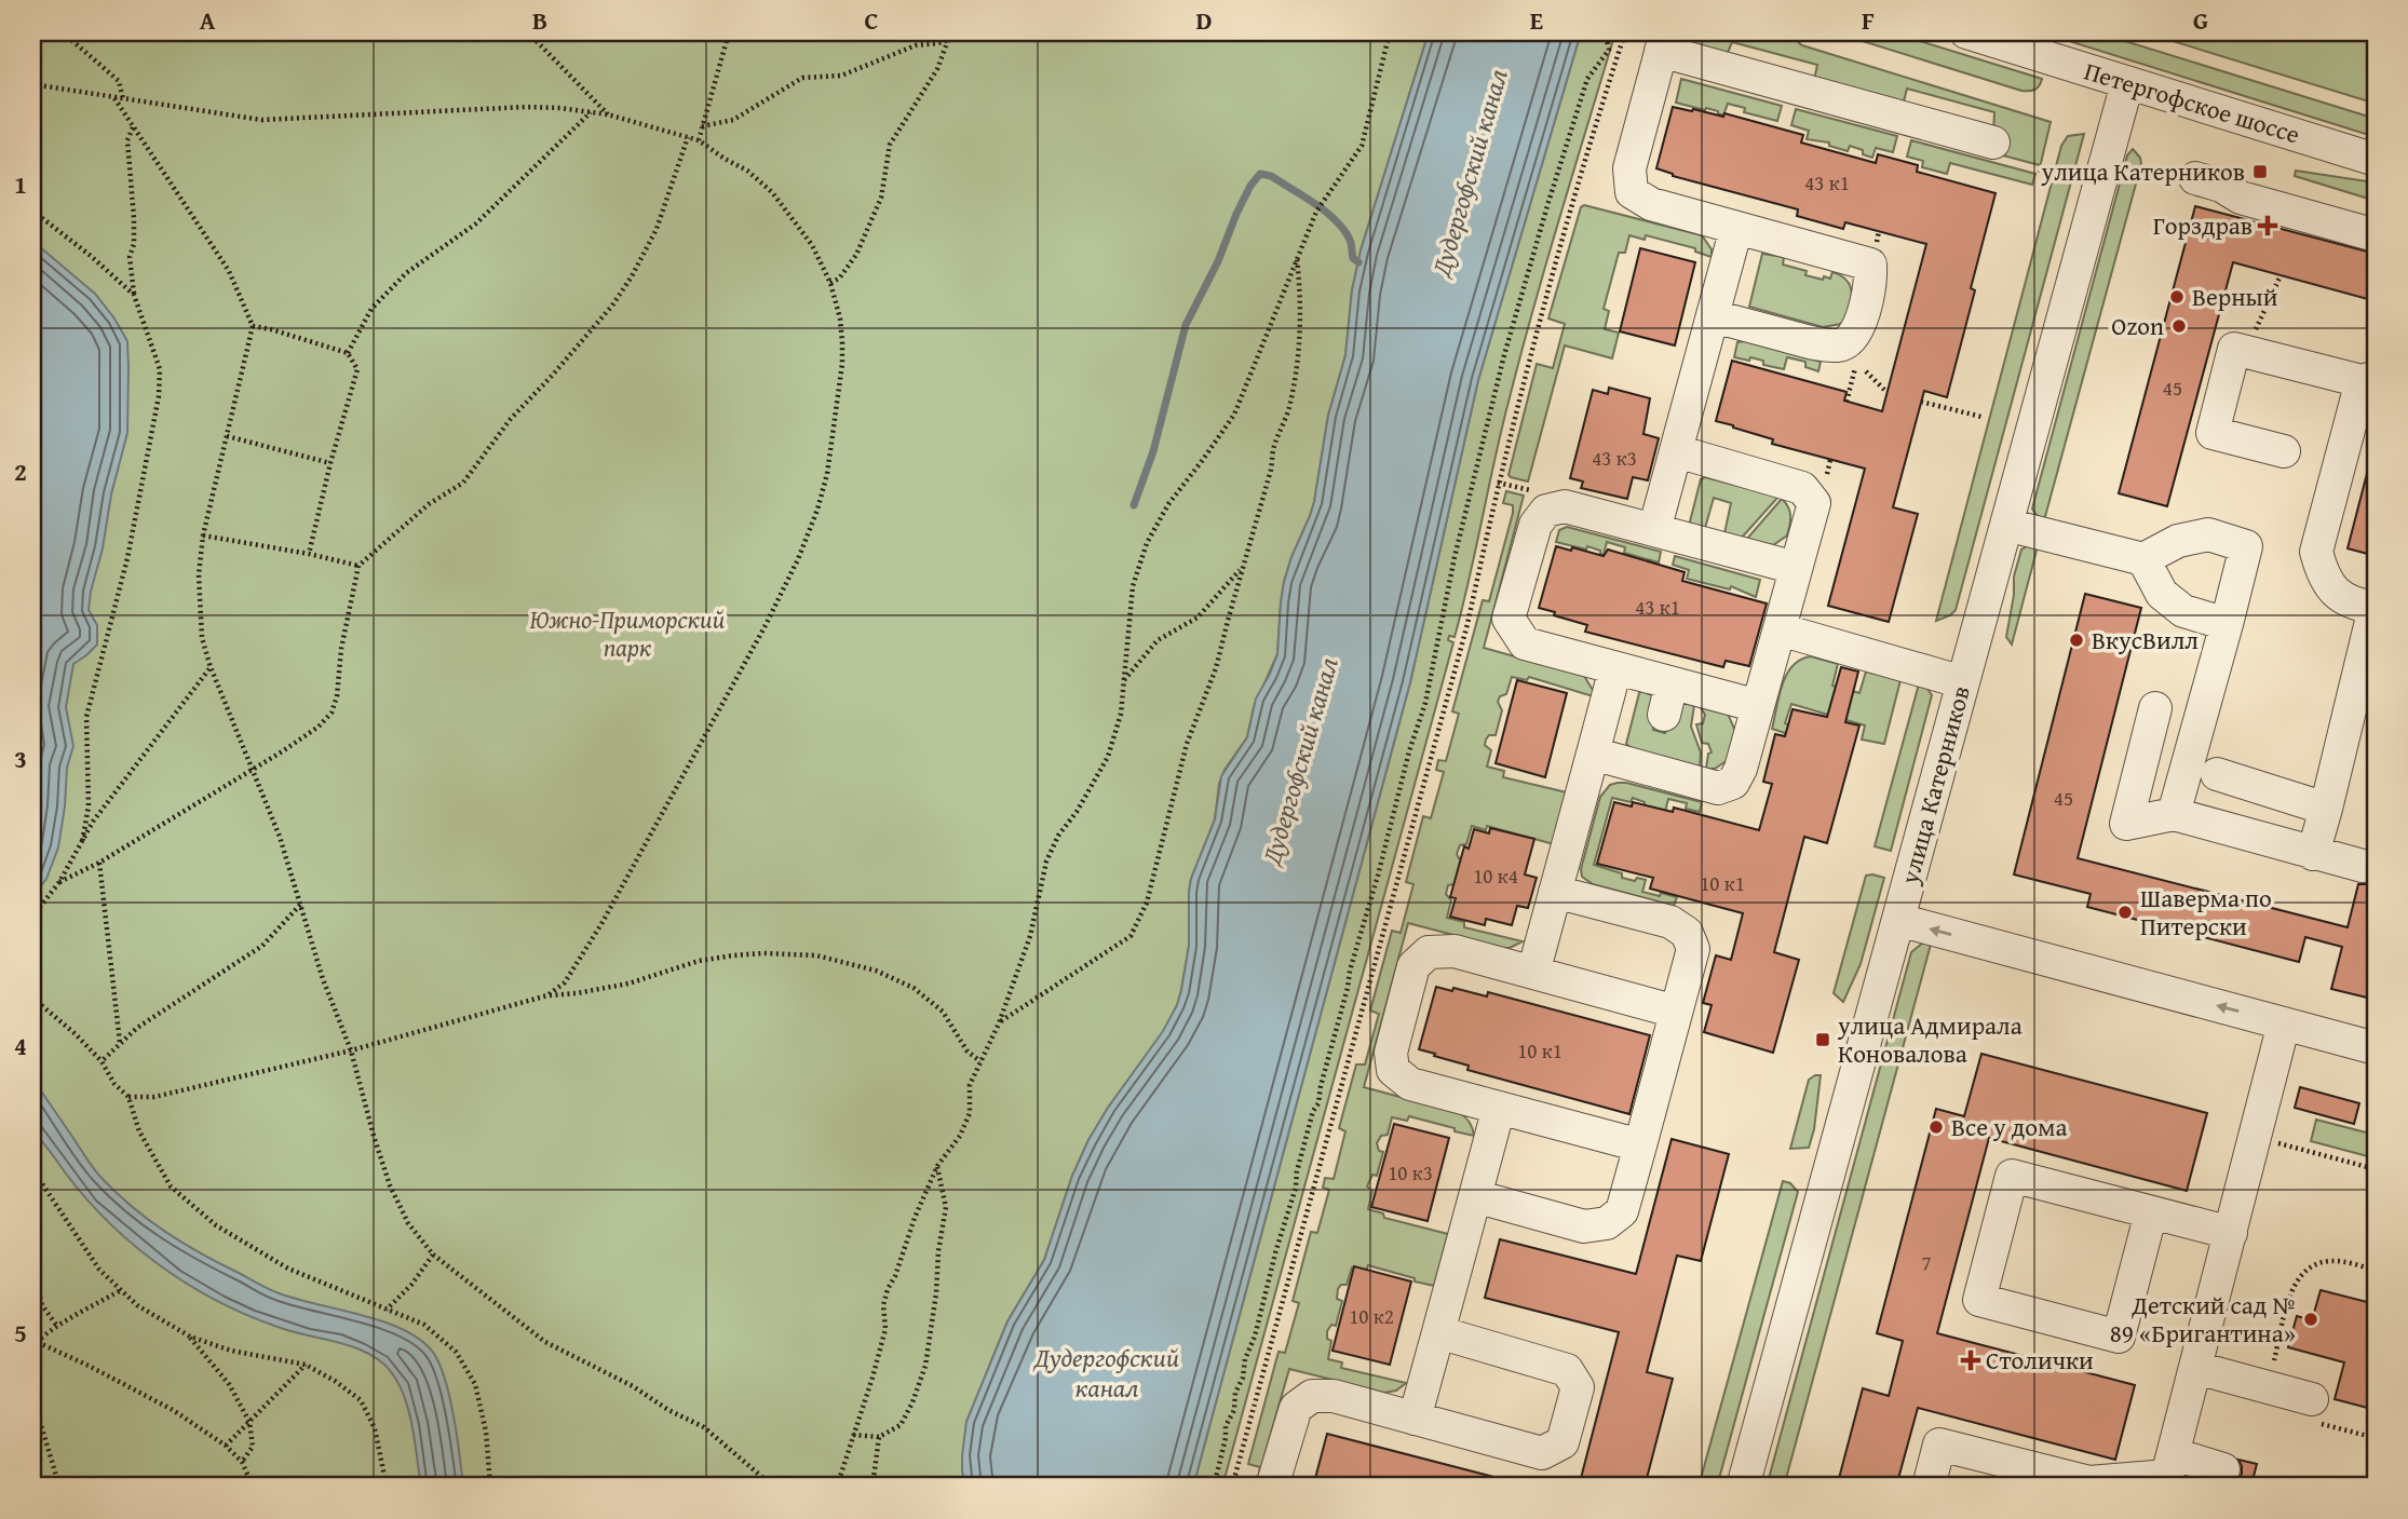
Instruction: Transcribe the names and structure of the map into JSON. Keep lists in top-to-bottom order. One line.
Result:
{"streets":{"street":["Петергофское шоссе","улица Катерников"]},"crossings":[["Петергофское шоссе","улица Катерников"]],"water":["Дудергофский канал"],"parks":["Южно-Приморский парк"],"places":{"transit":["улица Катерников","улица Адмирала Коновалова"],"health":["Горздрав","Столички"],"other":["Верный","Ozon","ВкусВилл","Шаверма по Питерски","Все у дома","Детский сад № 89 «Бригантина»"]},"house_numbers":["43 к1","45","43 к3","43 к1","45","10 к4","10 к1","10 к1","10 к3","7","10 к2"],"grid":{"columns":["A","B","C","D","E","F","G"],"rows":["1","2","3","4","5"]}}
